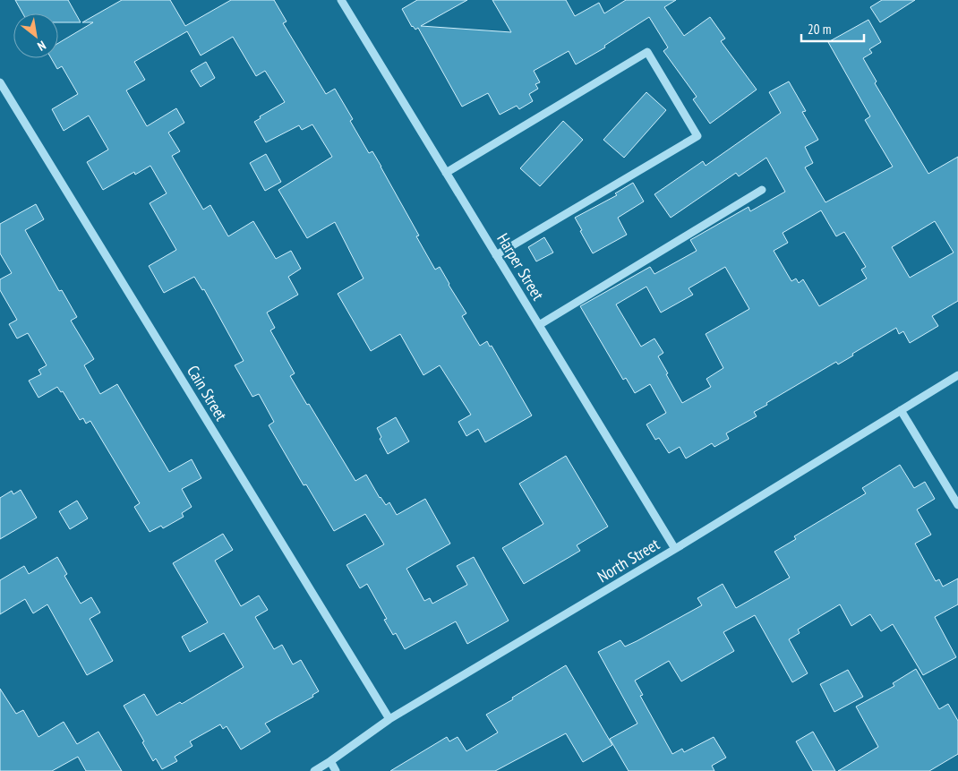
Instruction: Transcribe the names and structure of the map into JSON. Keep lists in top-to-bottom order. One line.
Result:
{"streets":{"street":["Harper Street","Cain Street","North Street"]},"crossings":[["Harper Street","North Street"],["Cain Street","North Street"]],"scale_bar":"20 m","north":"bottom right"}
